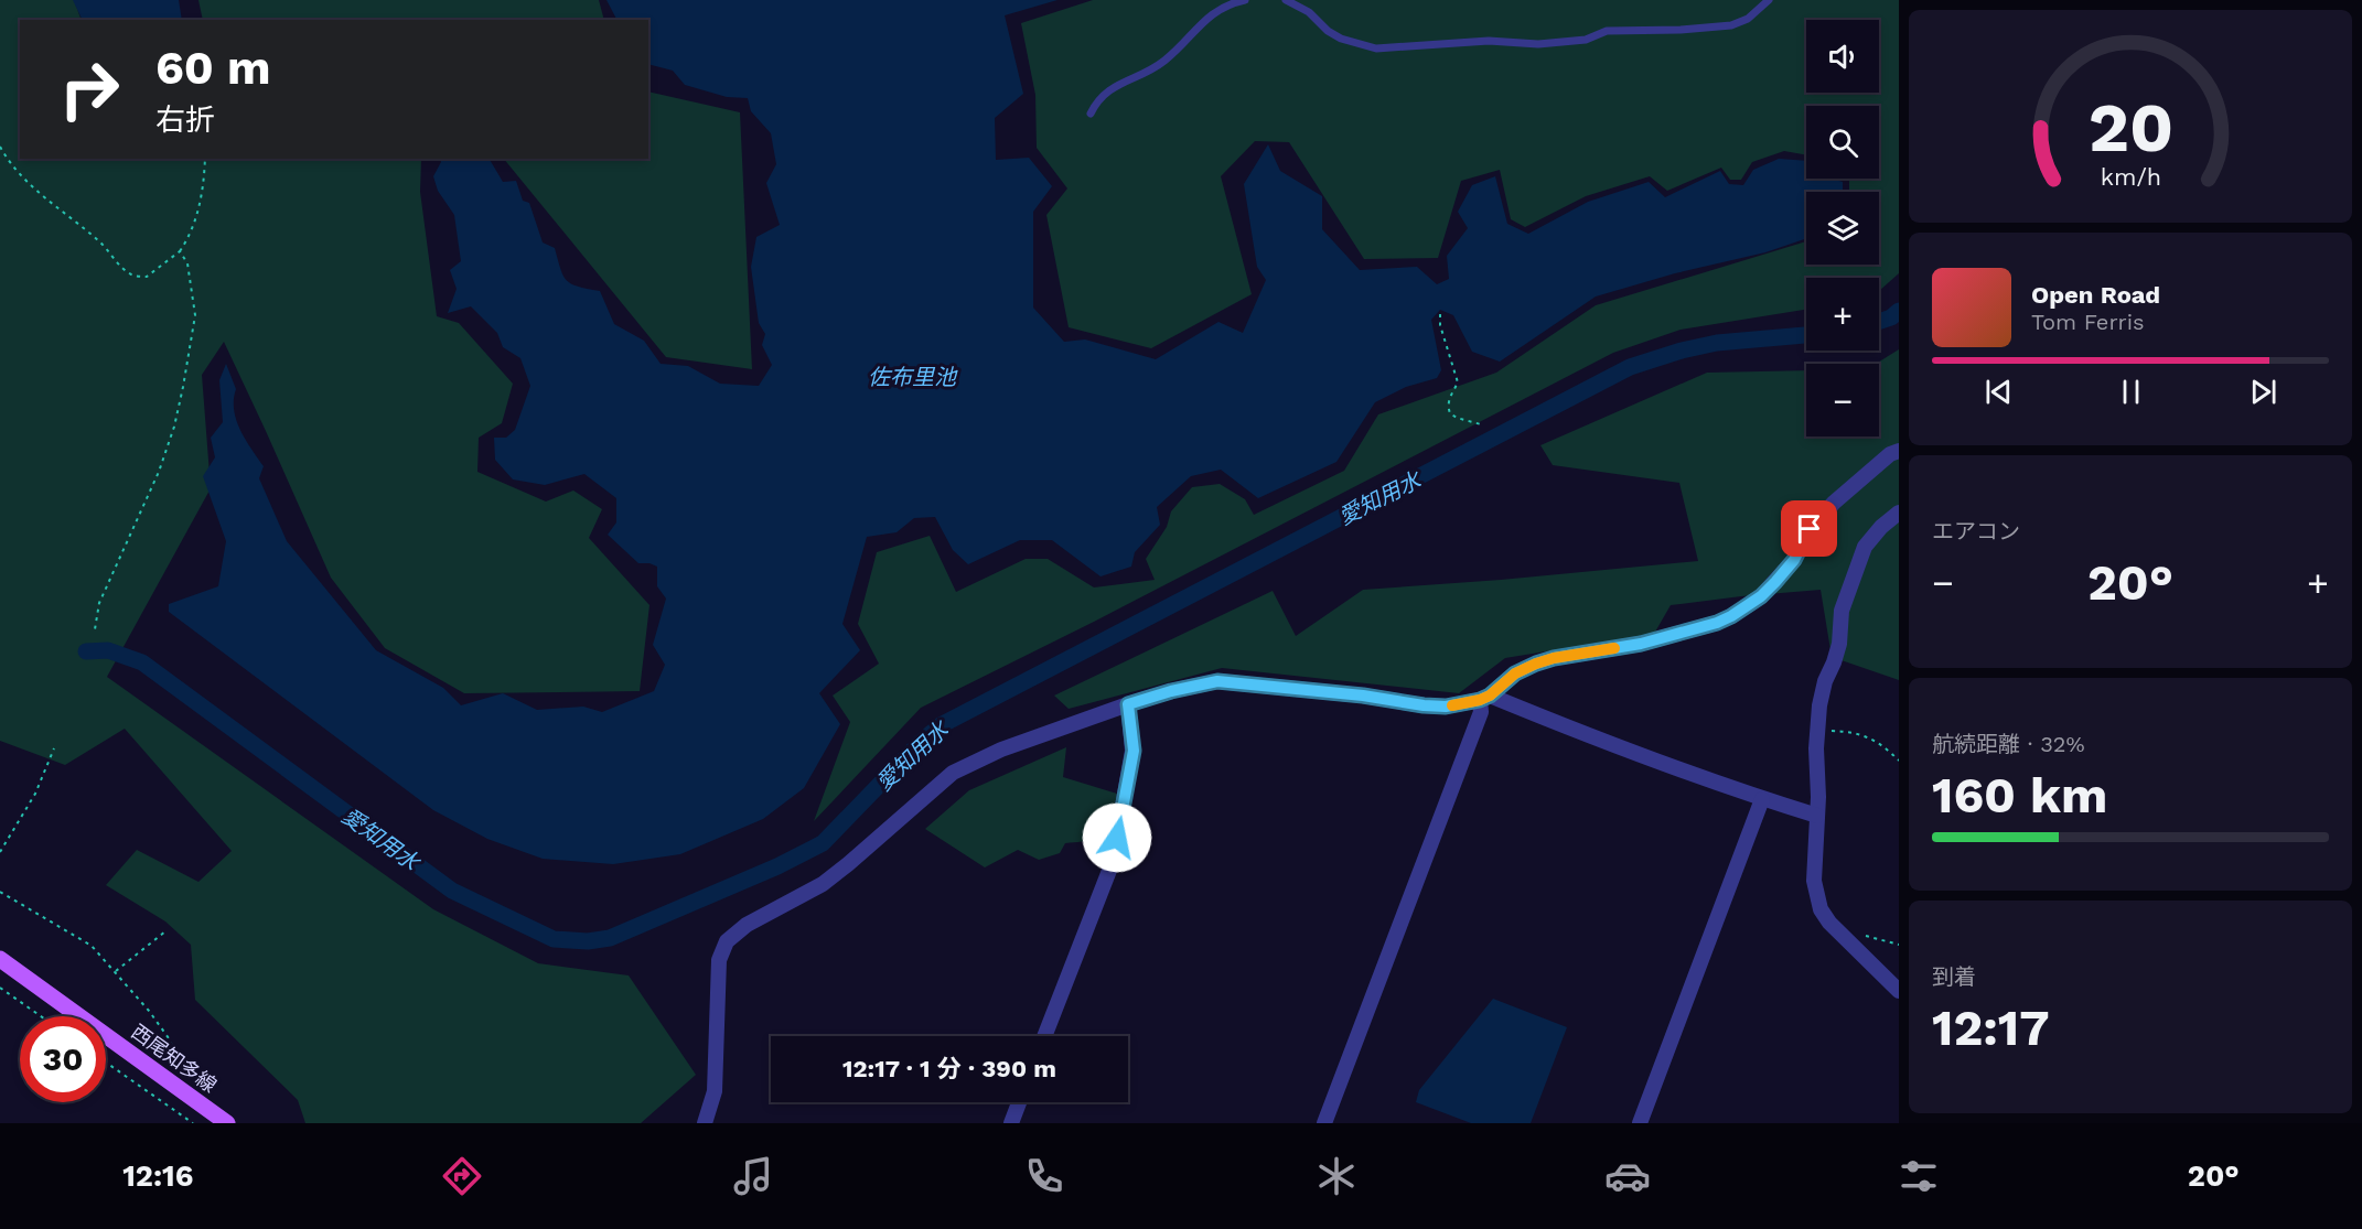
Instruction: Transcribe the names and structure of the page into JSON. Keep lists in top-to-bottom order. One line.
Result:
{"streets":{"main road":["西尾知多線"]},"water":["佐布里池","愛知用水"],"page":{"map_buttons":["+","−"],"turn":["60 m","右折"],"song":["Open Road","Tom Ferris"],"tile":["エアコン",["航続距離 · 32%","160 km"],["到着","12:17"]],"heat":["−","20°","+"],"limit":"30","trip":"12:17 · 1 分 · 390 m","tabs":["12:16","20°"],"gauge":["20","km/h"]}}
